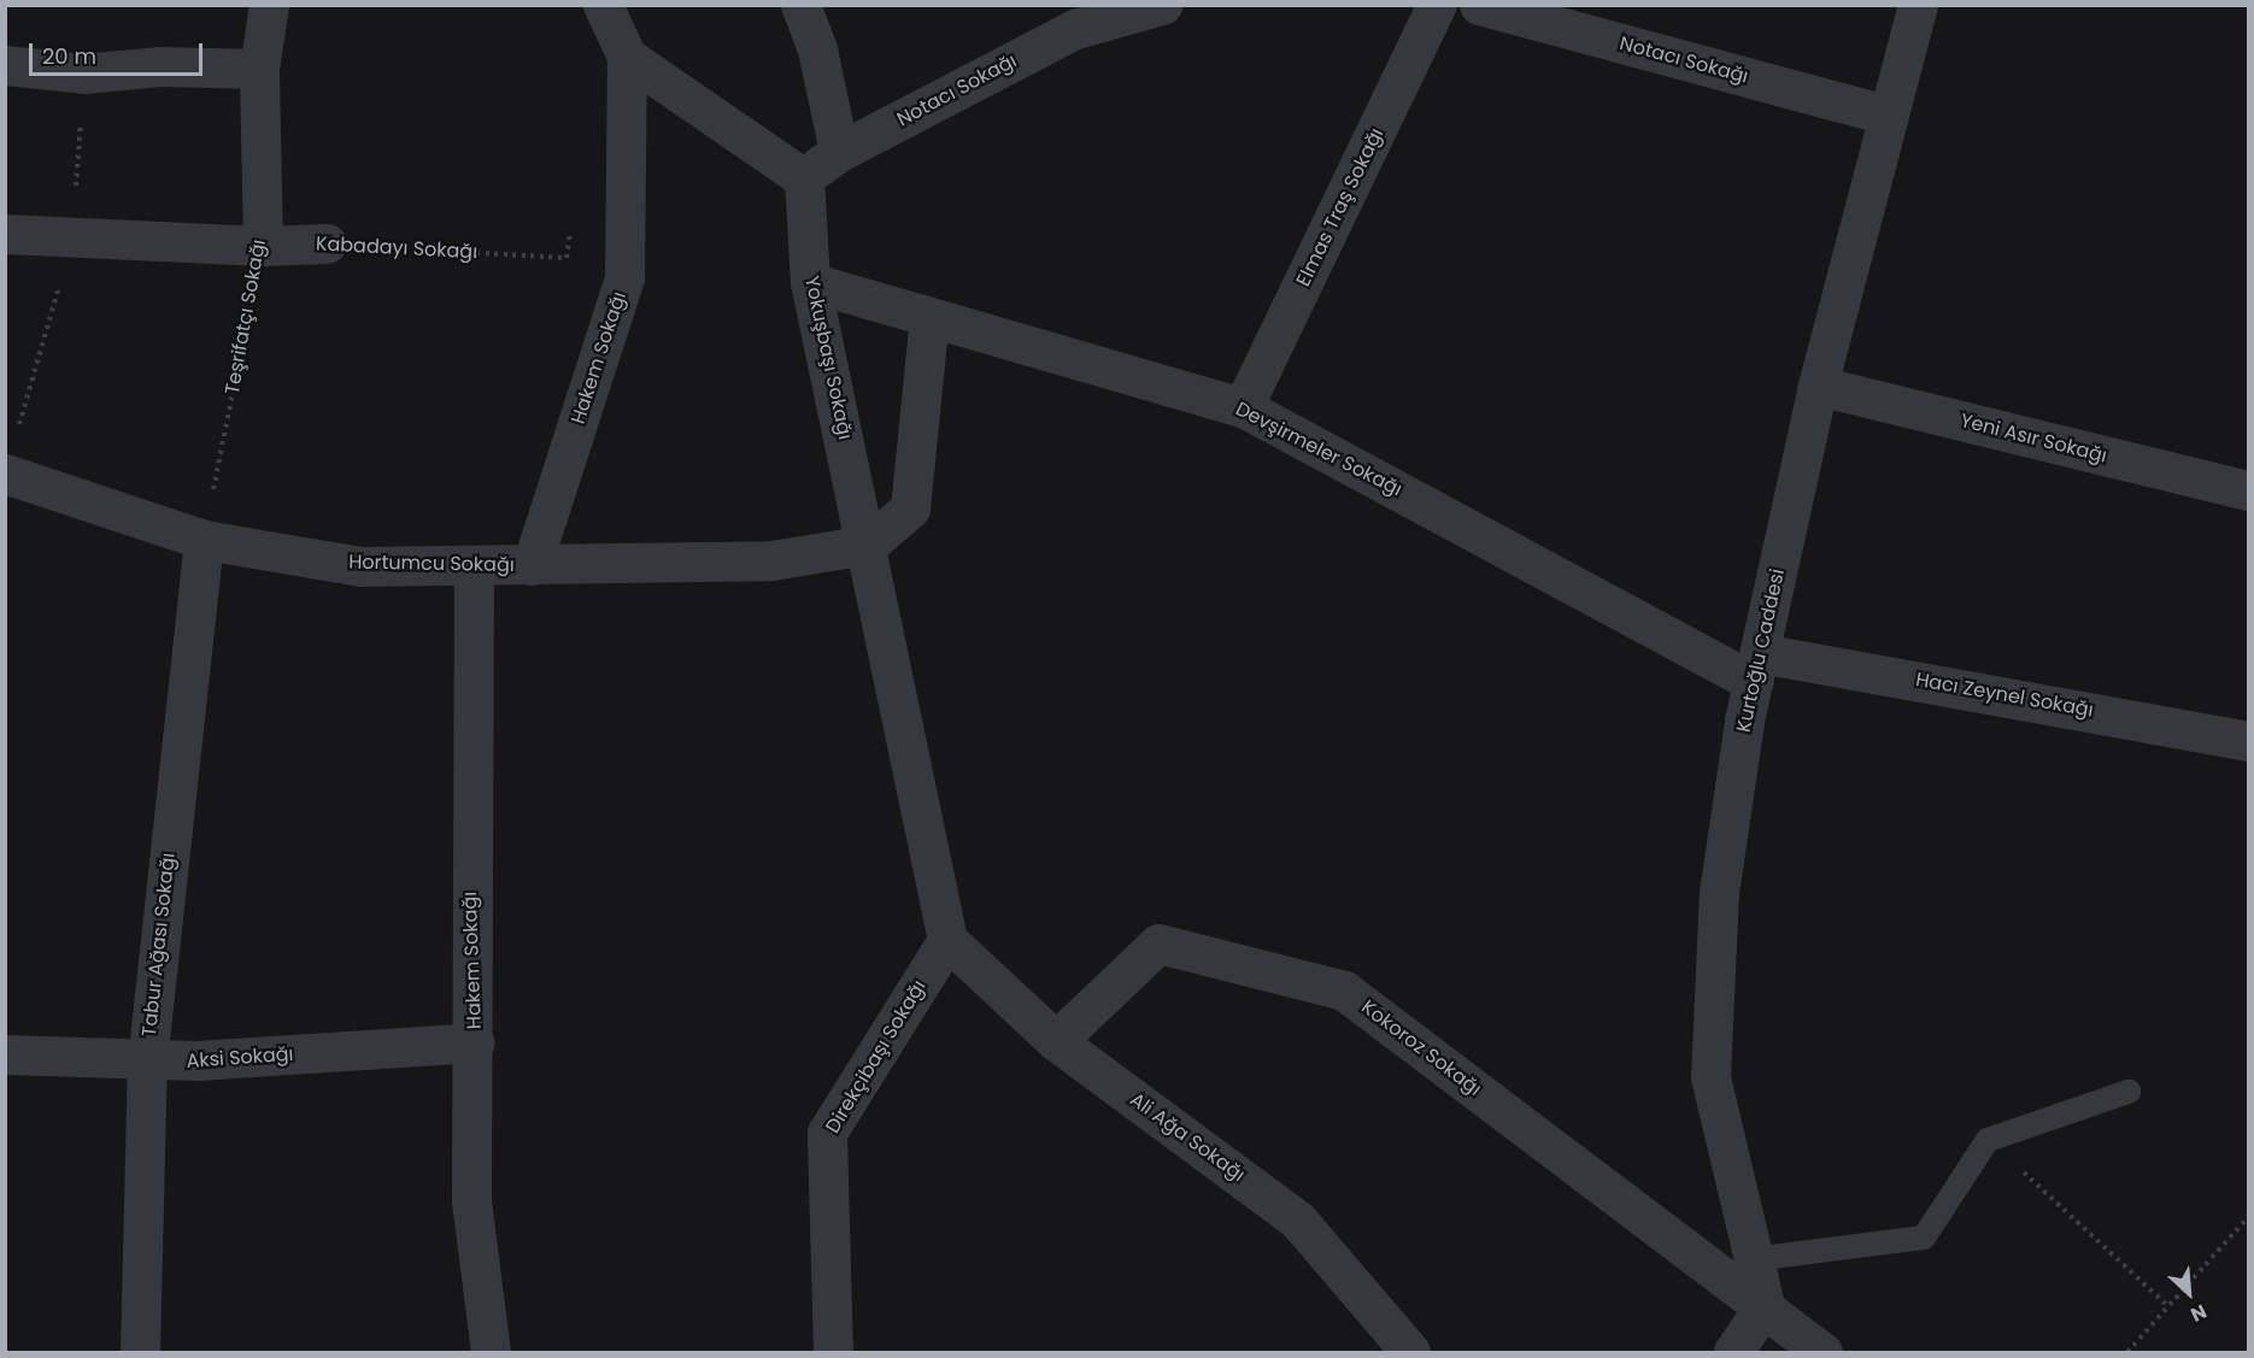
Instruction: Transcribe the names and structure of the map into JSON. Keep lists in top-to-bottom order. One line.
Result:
{"streets":{"street":["Notacı Sokağı","Elmas Traş Sokağı","Kabadayı Sokağı","Teşrifatçı Sokağı","Hakem Sokağı","Yokuşbaşı Sokağı","Yeni Asır Sokağı","Devşirmeler Sokağı","Hortumcu Sokağı","Kurtoğlu Caddesi","Hacı Zeynel Sokağı","Tabur Ağası Sokağı","Kokoroz Sokağı","Direkçibaşı Sokağı","Aksi Sokağı","Ali Ağa Sokağı"]},"crossings":[["Notacı Sokağı","Yokuşbaşı Sokağı"],["Notacı Sokağı","Kurtoğlu Caddesi"],["Elmas Traş Sokağı","Devşirmeler Sokağı"],["Kabadayı Sokağı","Teşrifatçı Sokağı"],["Teşrifatçı Sokağı","Hortumcu Sokağı"],["Teşrifatçı Sokağı","Tabur Ağası Sokağı"],["Hakem Sokağı","Hortumcu Sokağı"],["Hakem Sokağı","Aksi Sokağı"],["Yokuşbaşı Sokağı","Devşirmeler Sokağı"],["Yokuşbaşı Sokağı","Hortumcu Sokağı"],["Yokuşbaşı Sokağı","Direkçibaşı Sokağı"],["Yokuşbaşı Sokağı","Ali Ağa Sokağı"],["Yeni Asır Sokağı","Kurtoğlu Caddesi"],["Devşirmeler Sokağı","Kurtoğlu Caddesi"],["Devşirmeler Sokağı","Hacı Zeynel Sokağı"],["Hortumcu Sokağı","Tabur Ağası Sokağı"],["Kurtoğlu Caddesi","Hacı Zeynel Sokağı"],["Kurtoğlu Caddesi","Kokoroz Sokağı"],["Tabur Ağası Sokağı","Aksi Sokağı"],["Kokoroz Sokağı","Ali Ağa Sokağı"],["Direkçibaşı Sokağı","Ali Ağa Sokağı"]],"scale_bar":"20 m","north":"bottom right"}
